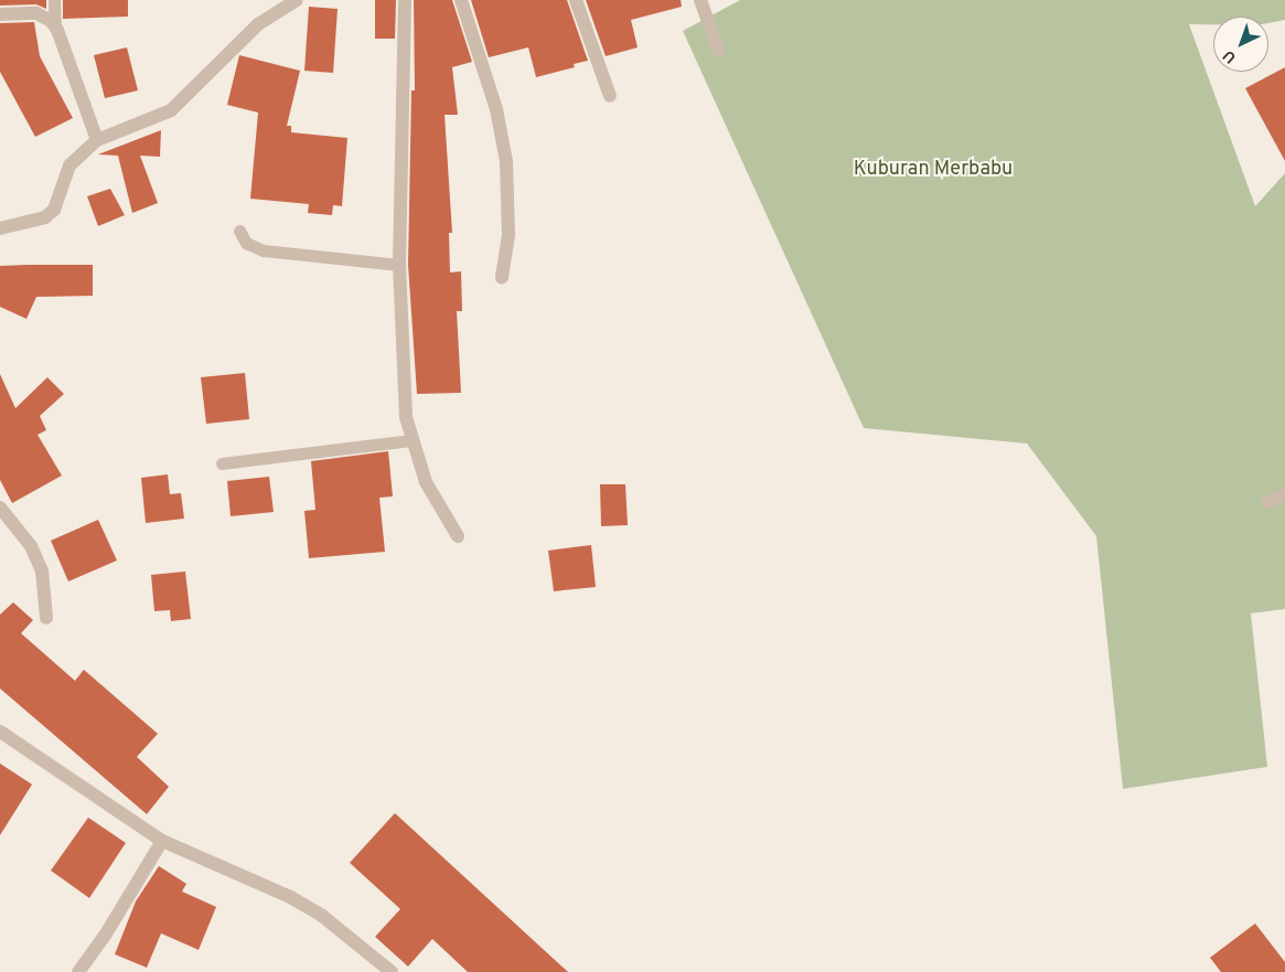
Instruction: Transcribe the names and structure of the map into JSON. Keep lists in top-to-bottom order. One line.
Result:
{"parks":["Kuburan Merbabu"],"north":"bottom left"}
